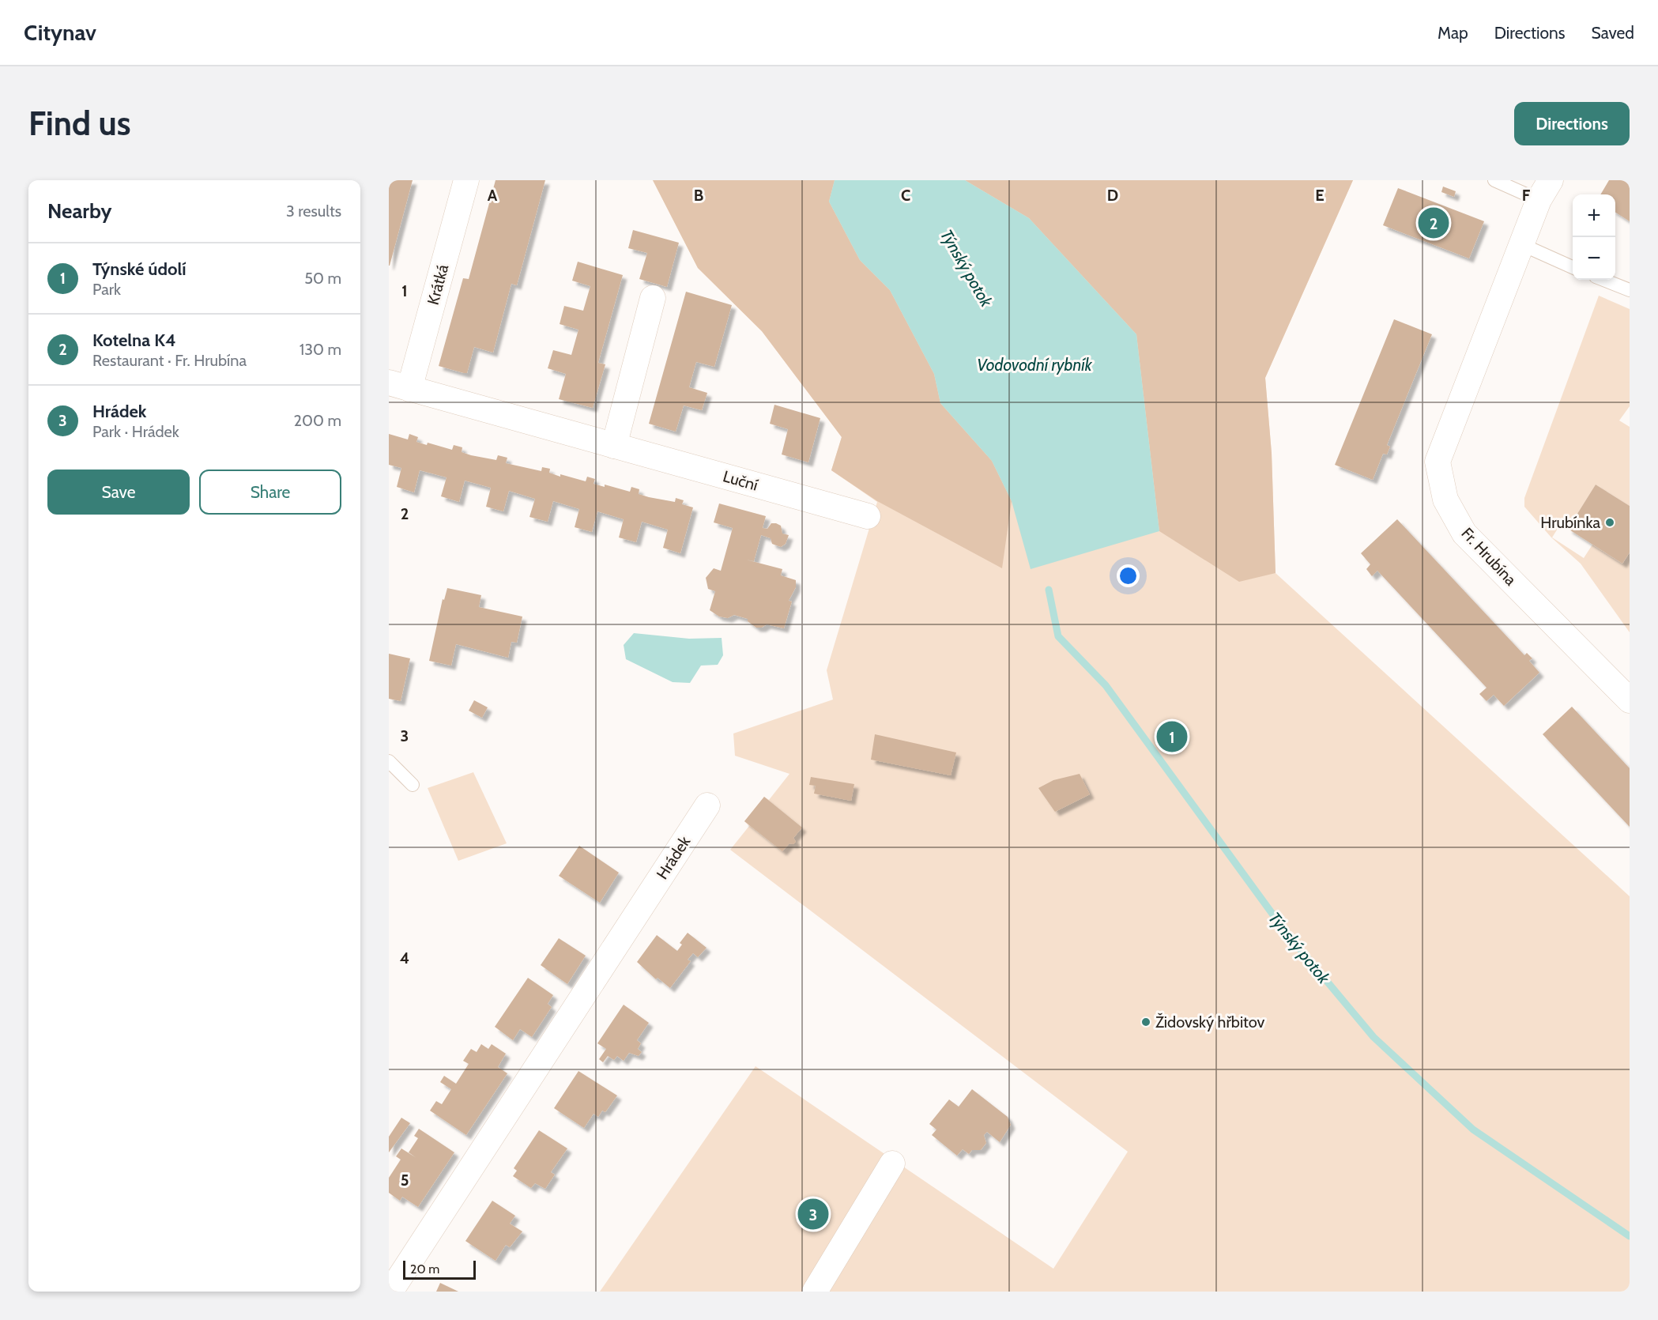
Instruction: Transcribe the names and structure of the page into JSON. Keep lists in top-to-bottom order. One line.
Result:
{"streets":{"street":["Krátká","Luční","Fr. Hrubína","Hrádek"]},"crossings":[["Krátká","Luční"]],"water":["Týnský potok","Vodovodní rybník"],"places":["Hrubínka","Židovský hřbitov"],"scale_bar":"20 m","page":{"header":"Citynav","nav":["Map","Directions","Saved"],"buttons":["Directions",["Save","Share"]],"title":"Find us","heading":["Nearby","3 results"],"map_buttons":["+","−"],"pins":["2","1","3"],"list":[{"mark":"1","name":"Týnské údolí","note":"Park","value":"50 m"},{"mark":"2","name":"Kotelna K4","note":"Restaurant · Fr. Hrubína","value":"130 m"},{"mark":"3","name":"Hrádek","note":"Park · Hrádek","value":"200 m"}],"scale":"20 m"},"grid":{"columns":["A","B","C","D","E","F"],"rows":["1","2","3","4","5"]}}
